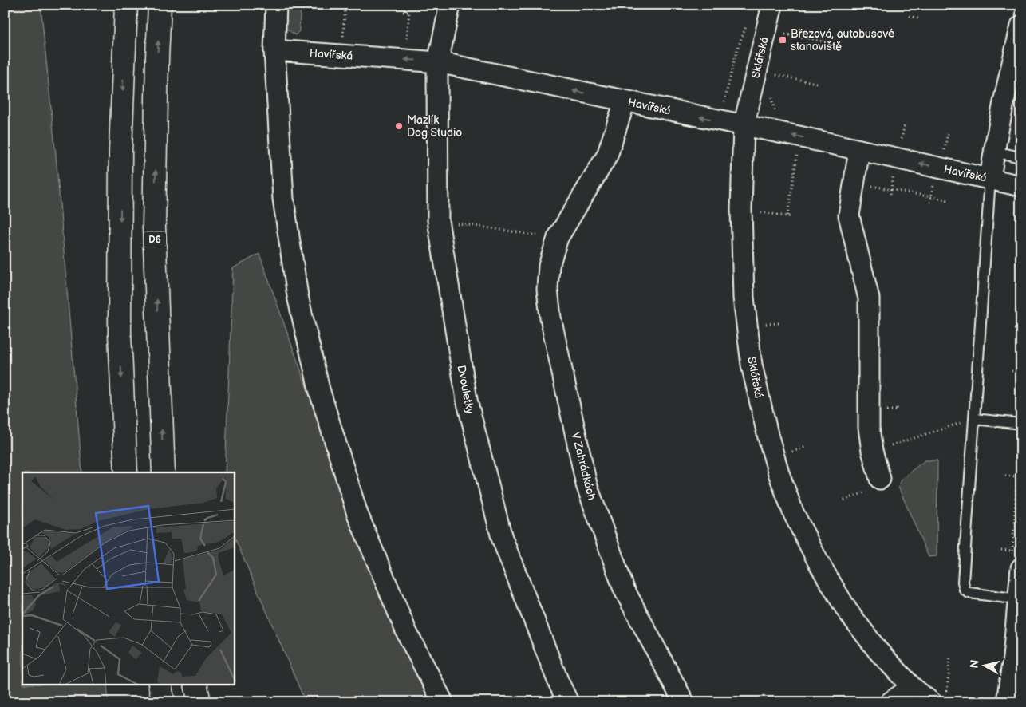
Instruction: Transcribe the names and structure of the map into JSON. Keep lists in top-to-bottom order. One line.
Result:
{"streets":{"highway":["D6"],"street":["Havířská","Sklářská","Dvouletky","V Zahrádkách"]},"crossings":[["Havířská","Sklářská"],["Havířská","Dvouletky"],["Havířská","V Zahrádkách"]],"one_way":["Havířská"],"places":{"transit":["Březová, autobusové stanoviště"],"other":["Mazlík Dog Studio"]},"north":"left"}
